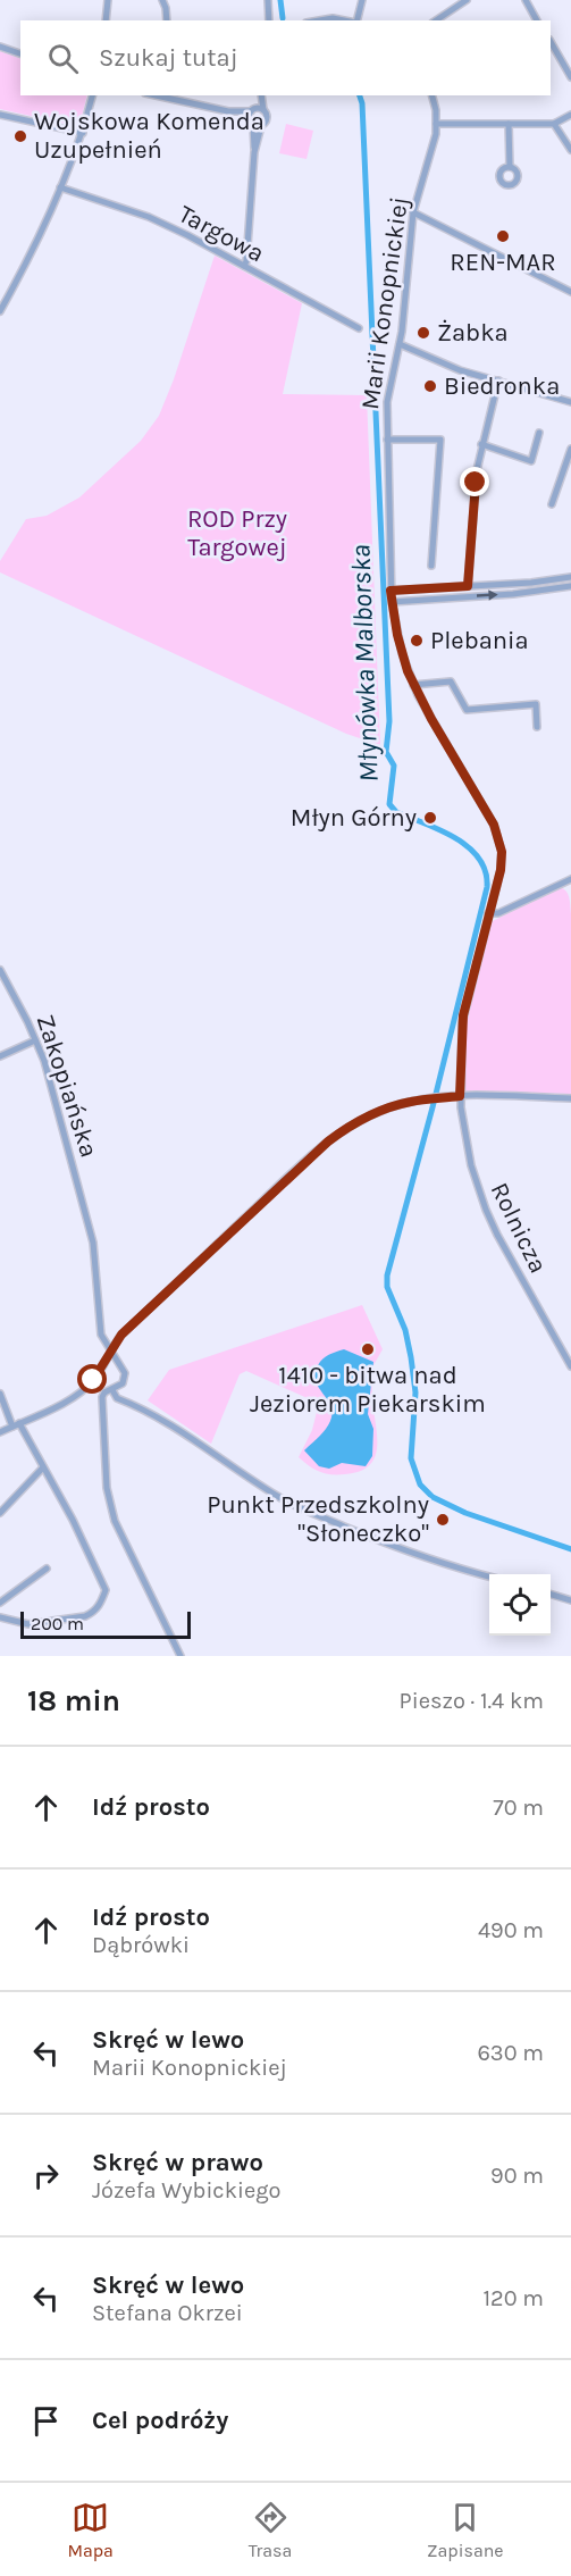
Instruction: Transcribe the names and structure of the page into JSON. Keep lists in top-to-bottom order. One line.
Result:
{"streets":{"street":["Targowa","Marii Konopnickiej","Zakopiańska","Rolnicza"]},"crossings":[["Marii Konopnickiej","Rolnicza"]],"water":["Młynówka Malborska"],"parks":["ROD Przy Targowej"],"places":["Wojskowa Komenda Uzupełnień","REN-MAR","Żabka","Biedronka","Plebania","Młyn Górny","1410 - bitwa nad Jeziorem Piekarskim","Punkt Przedszkolny \"Słoneczko\""],"scale_bar":"200 m","page":{"search":"Szukaj tutaj","scale":"200 m","heading":["18 min","Pieszo · 1.4 km"],"list":[["Idź prosto","70 m"],["Idź prosto","Dąbrówki","490 m"],["Skręć w lewo","Marii Konopnickiej","630 m"],["Skręć w prawo","Józefa Wybickiego","90 m"],["Skręć w lewo","Stefana Okrzei","120 m"],"Cel podróży"],"nav":["Mapa","Trasa","Zapisane"]}}
